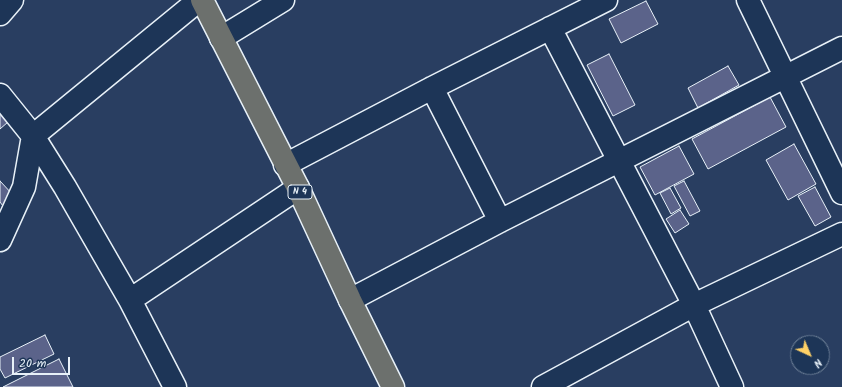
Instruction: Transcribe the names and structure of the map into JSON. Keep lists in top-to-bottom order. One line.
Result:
{"streets":{"main road":["N 4"]},"scale_bar":"20 m","north":"bottom right"}
